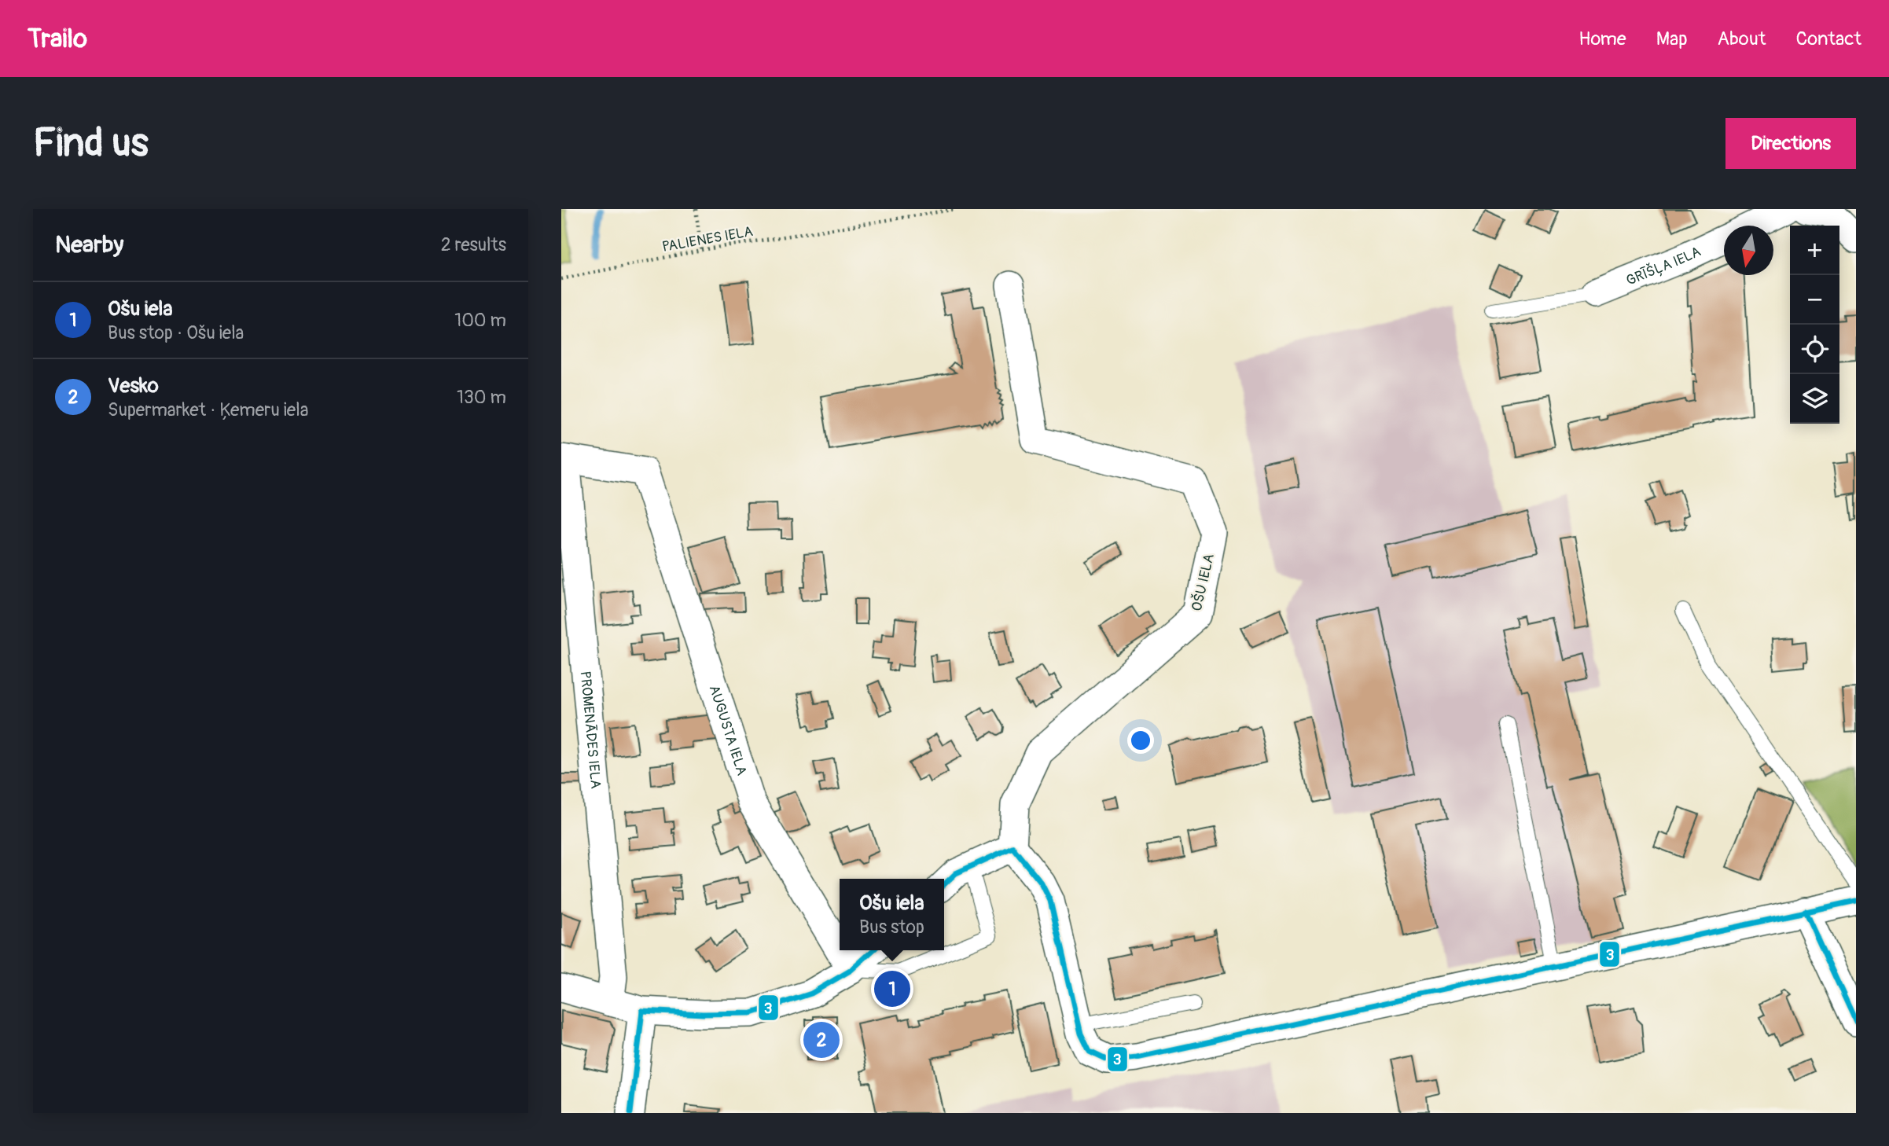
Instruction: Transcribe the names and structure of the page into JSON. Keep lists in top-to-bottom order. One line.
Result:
{"streets":{"street":["GRĪŠĻA IELA","OŠU IELA","AUGUSTA IELA","PROMENĀDES IELA"],"path":["PALIENES IELA"]},"crossings":[["AUGUSTA IELA","PROMENĀDES IELA"]],"lines":["transit line 3"],"north":"bottom","page":{"header":"Trailo","nav":["Home","Map","About","Contact"],"buttons":"Directions","title":"Find us","heading":["Nearby","2 results"],"map_buttons":["+","−"],"list":[{"mark":"1","name":"Ošu iela","note":"Bus stop · Ošu iela","value":"100 m"},{"mark":"2","name":"Vesko","note":"Supermarket · Ķemeru iela","value":"130 m"}],"popup":["Ošu iela","Bus stop"],"pins":["1","2"]}}
